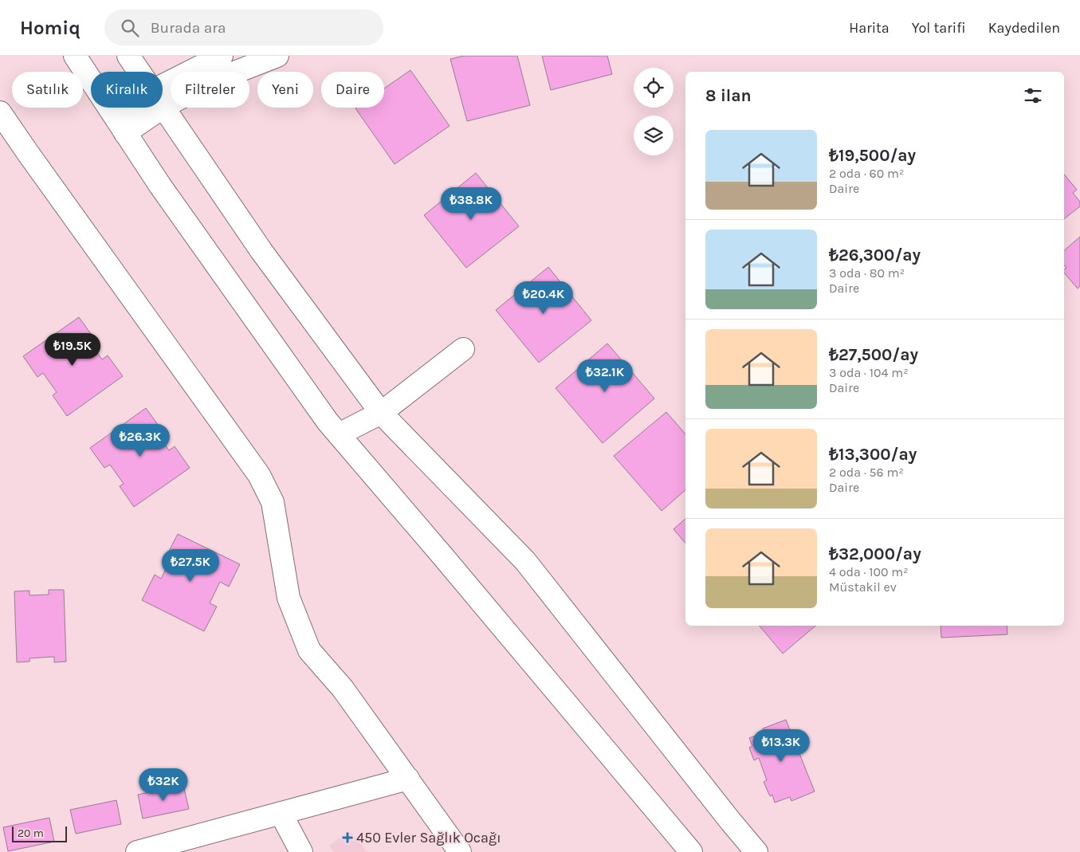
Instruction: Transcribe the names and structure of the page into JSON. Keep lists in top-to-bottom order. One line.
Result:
{"places":{"health":["450 Evler Sağlık Ocağı"]},"scale_bar":"20 m","page":{"header":"Homiq","search":"Burada ara","nav":["Harita","Yol tarifi","Kaydedilen"],"chip":["Satılık","Kiralık","Filtreler","Yeni","Daire"],"heading":"8 ilan","list":[{"name":"₺19,500/ay","note":"2 oda · 60 m² · Daire"},{"name":"₺26,300/ay","note":"3 oda · 80 m² · Daire"},{"name":"₺27,500/ay","note":"3 oda · 104 m² · Daire"},{"name":"₺13,300/ay","note":"2 oda · 56 m² · Daire"},{"name":"₺32,000/ay","note":"4 oda · 100 m² · Müstakil ev"}],"price":["₺38.8K","₺20.4K","₺19.5K","₺32.1K","₺26.3K","₺27.5K","₺13.3K","₺32K"],"scale":"20 m"}}
